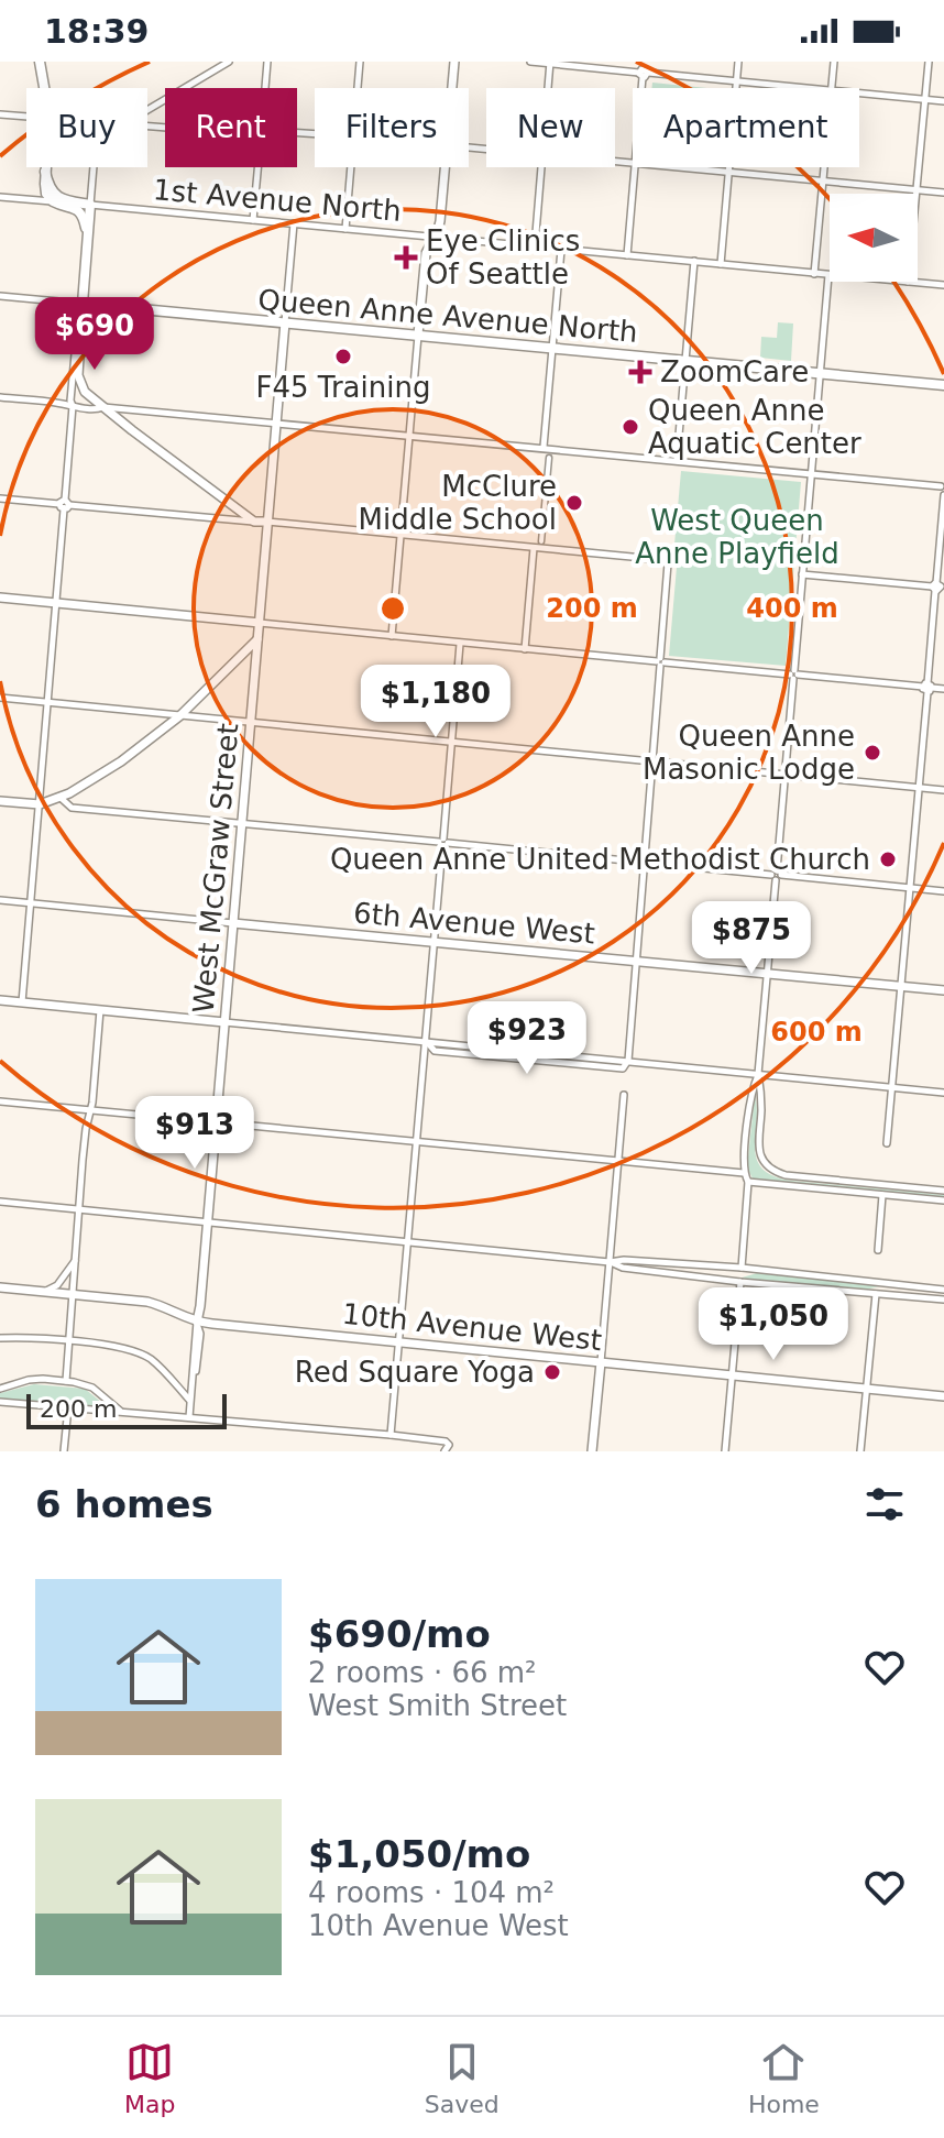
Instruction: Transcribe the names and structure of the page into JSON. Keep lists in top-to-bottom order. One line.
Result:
{"streets":{"main road":["1st Avenue North","Queen Anne Avenue North"],"street":["West McGraw Street","6th Avenue West","10th Avenue West"]},"crossings":[["Queen Anne Avenue North","West McGraw Street"],["West McGraw Street","6th Avenue West"],["West McGraw Street","10th Avenue West"]],"parks":["West Queen Anne Playfield"],"places":{"health":["Eye Clinics Of Seattle","ZoomCare"],"other":["F45 Training","Queen Anne Aquatic Center","McClure Middle School","Queen Anne Masonic Lodge","Queen Anne United Methodist Church","Red Square Yoga"]},"scale_bar":"200 m","north":"left","page":{"status":"18:39","chip":["Buy","Rent","Filters","New","Apartment"],"price":["$690","$1,180","$875","$923","$913","$1,050"],"scale":"200 m","heading":"6 homes","list":[{"name":"$690/mo","note":"2 rooms · 66 m² · West Smith Street"},{"name":"$1,050/mo","note":"4 rooms · 104 m² · 10th Avenue West"}],"tabs":["Map","Saved","Home"]},"rings":["200 m","400 m","600 m"]}
